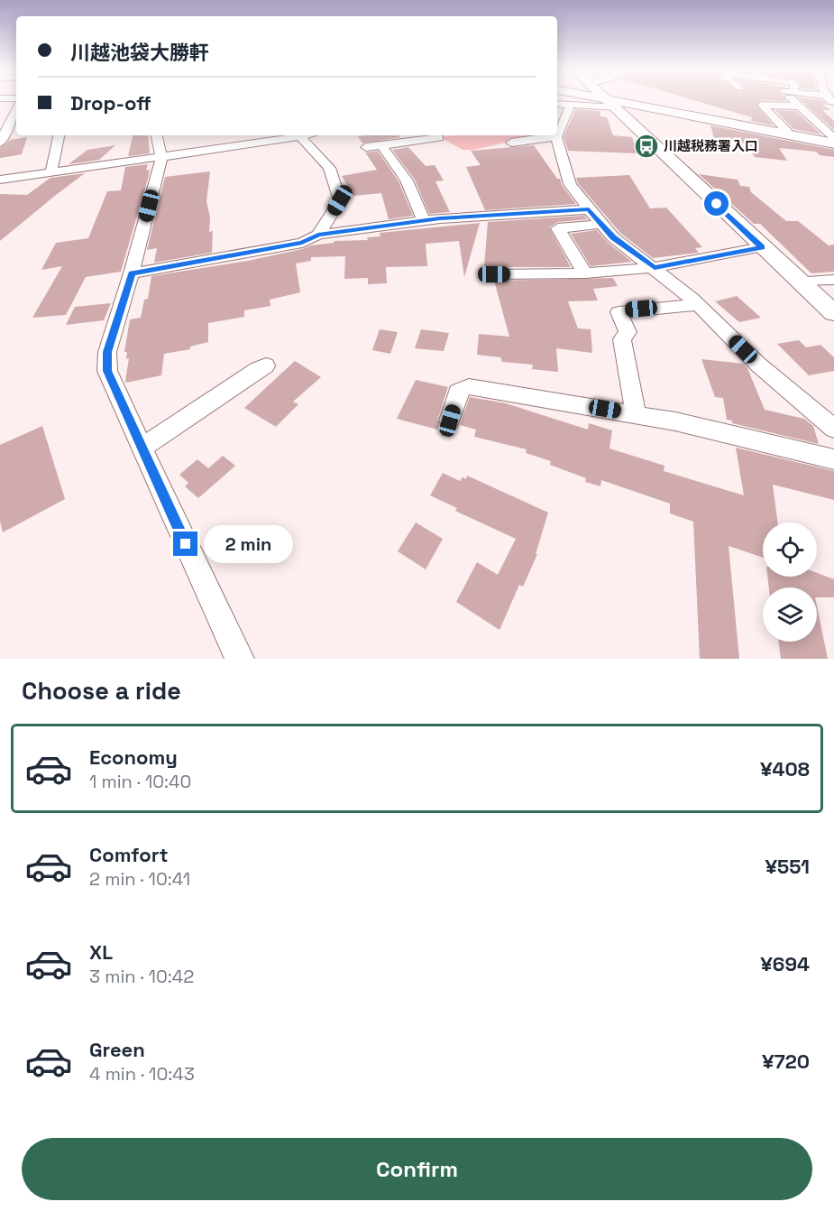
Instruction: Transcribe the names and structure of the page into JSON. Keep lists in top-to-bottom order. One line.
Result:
{"places":{"bus stop":["川越税務署入口"]},"page":{"banner":["川越池袋大勝軒","Drop-off"],"bubble":"2 min","heading":"Choose a ride","list":[{"name":"Economy","note":"1 min · 10:40","value":"¥408"},{"name":"Comfort","note":"2 min · 10:41","value":"¥551"},{"name":"XL","note":"3 min · 10:42","value":"¥694"},{"name":"Green","note":"4 min · 10:43","value":"¥720"}],"buttons":"Confirm"}}
